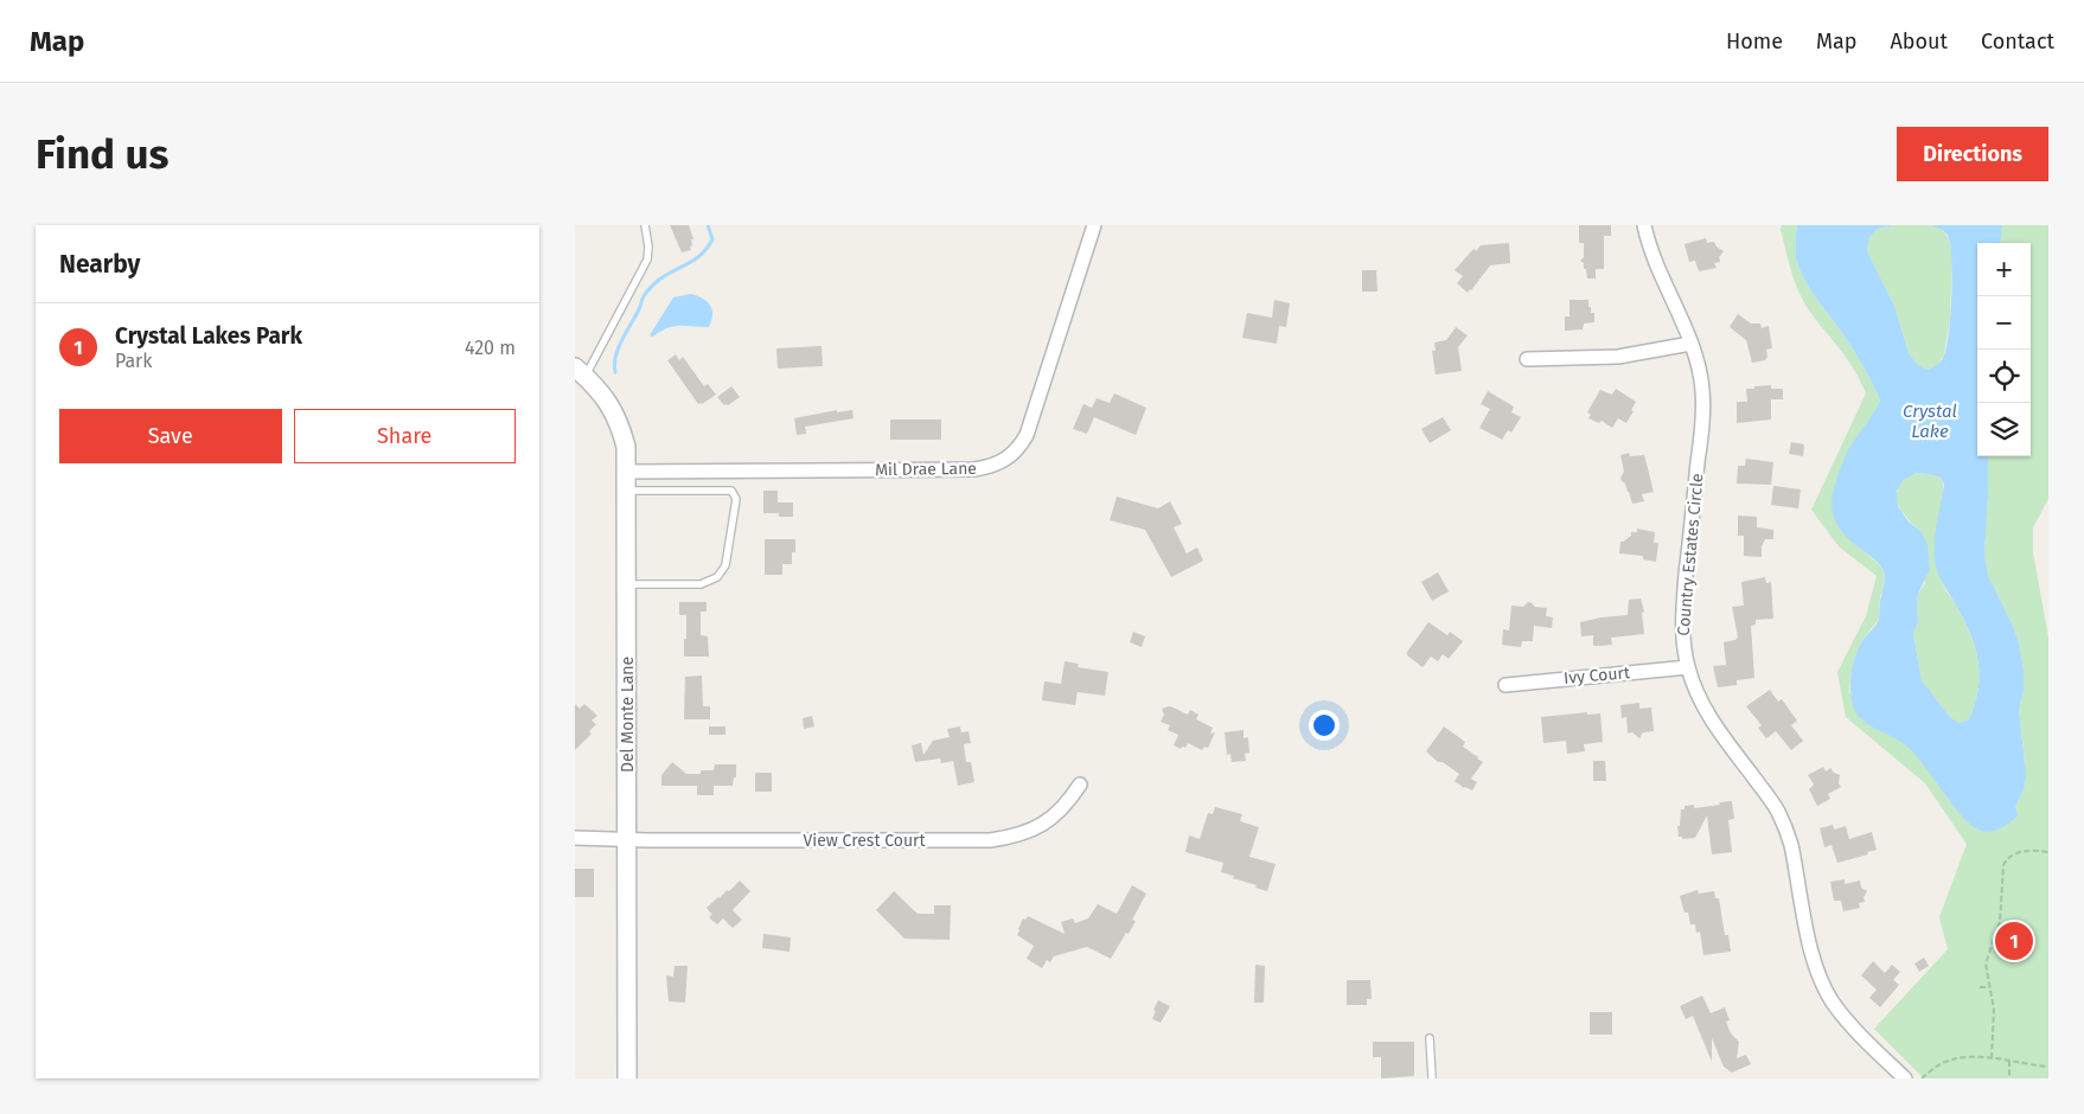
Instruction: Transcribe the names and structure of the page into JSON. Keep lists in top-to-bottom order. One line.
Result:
{"streets":{"street":["Mil Drae Lane","Country Estates Circle","Ivy Court","Del Monte Lane","View Crest Court"]},"crossings":[["Mil Drae Lane","Del Monte Lane"],["Country Estates Circle","Ivy Court"],["Del Monte Lane","View Crest Court"]],"water":["Crystal Lake"],"page":{"header":"Map","nav":["Home","Map","About","Contact"],"buttons":["Directions",["Save","Share"]],"title":"Find us","heading":"Nearby","map_buttons":["+","−"],"list":[{"mark":"1","name":"Crystal Lakes Park","note":"Park","value":"420 m"}],"pins":"1"}}
